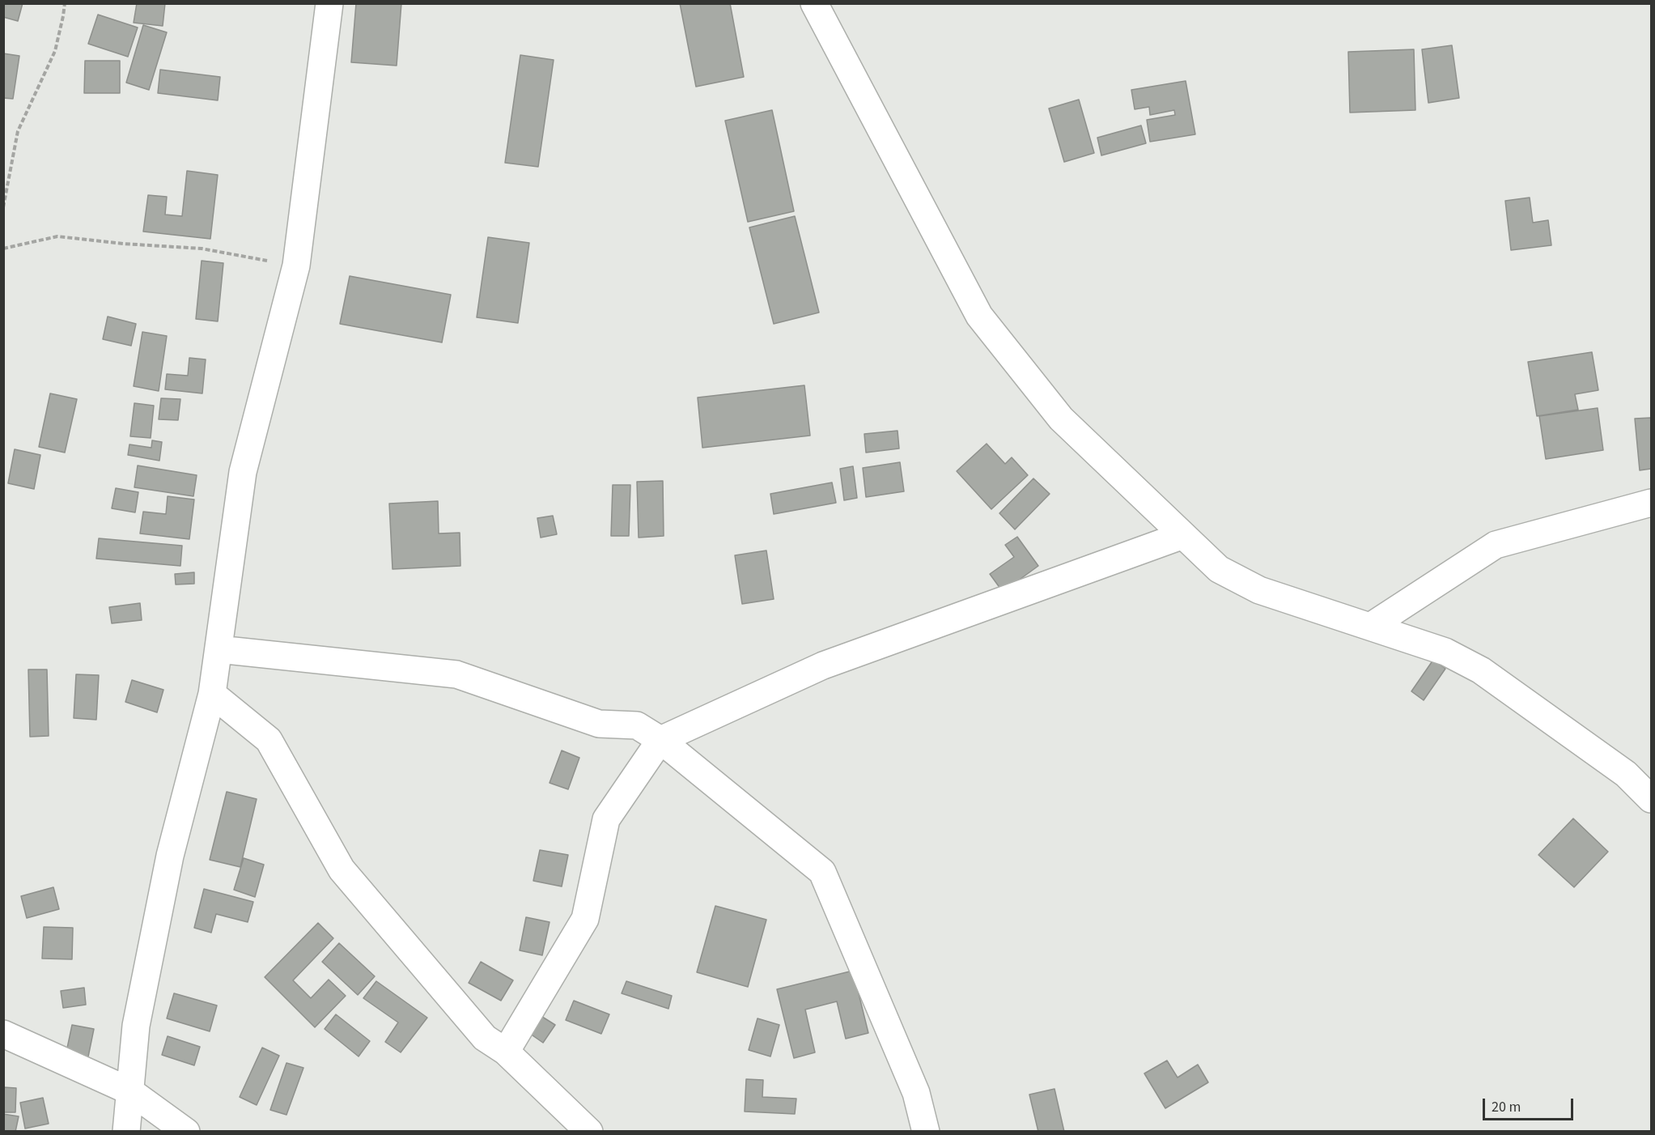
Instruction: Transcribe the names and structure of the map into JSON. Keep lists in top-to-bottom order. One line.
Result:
{"scale_bar":"20 m"}
